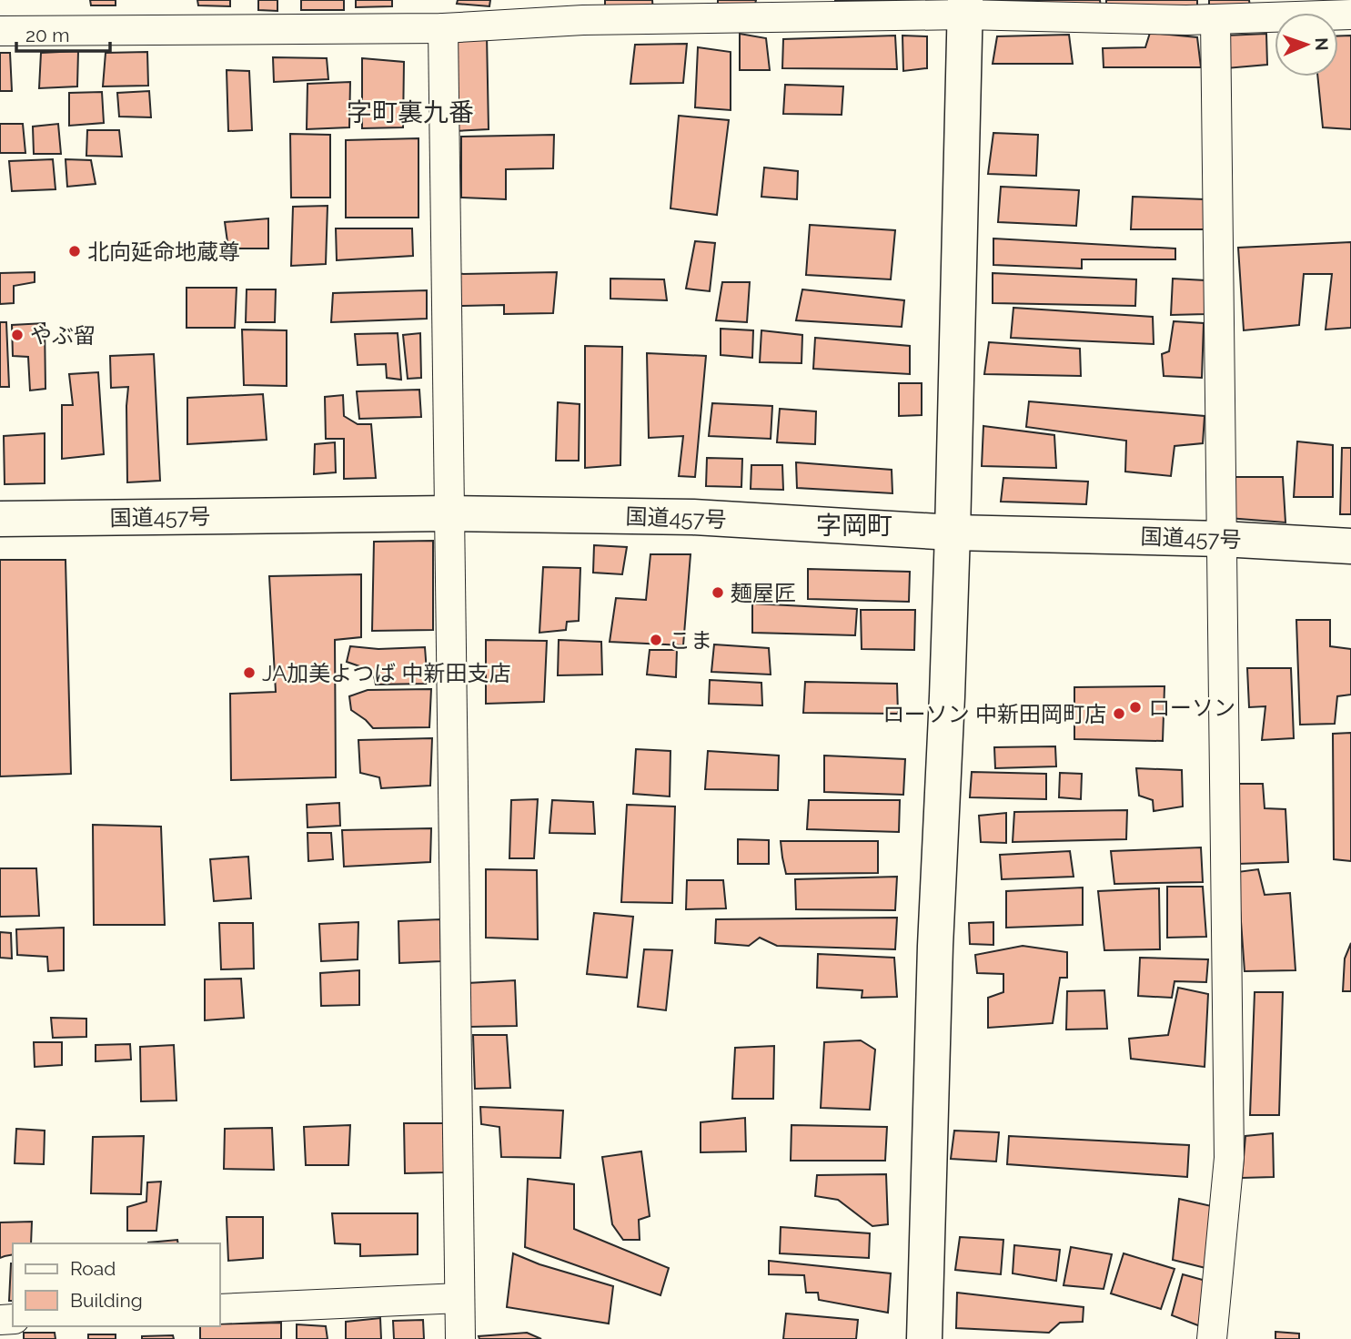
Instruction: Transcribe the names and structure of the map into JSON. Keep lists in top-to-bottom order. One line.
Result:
{"streets":{"main road":["国道457号"]},"districts":["字町裏九番","字岡町"],"places":["北向延命地蔵尊","やぶ留","麺屋匠","こま","JA加美よつば 中新田支店","ローソン","ローソン 中新田岡町店"],"legend":["Road","Building"],"scale_bar":"20 m","north":"right"}
